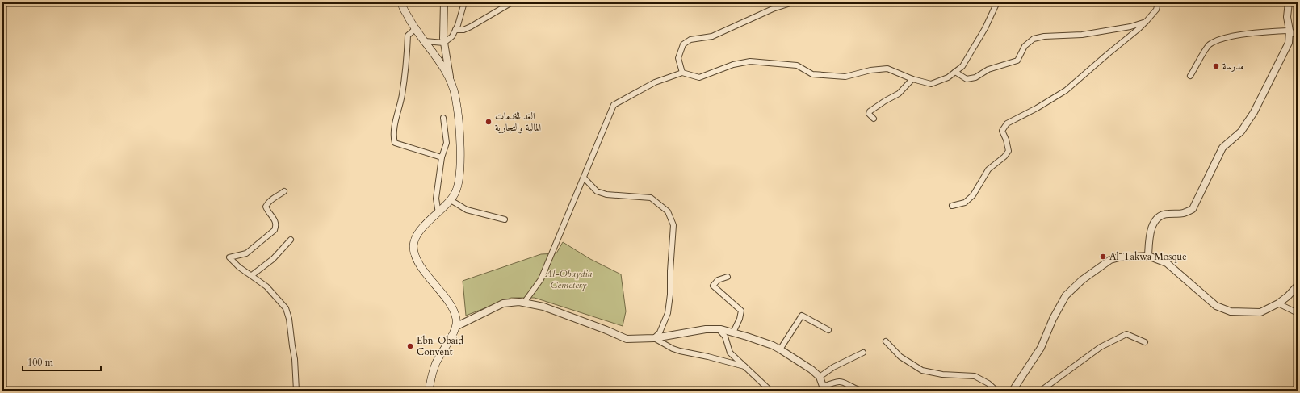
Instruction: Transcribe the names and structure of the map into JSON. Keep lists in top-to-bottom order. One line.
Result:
{"parks":["Al-Obaydia Cemetery"],"places":["مدرسة","الغد للخدمات المالية والتجارية","Al-Takwa Mosque","Ebn-Obaid Convent"],"scale_bar":"100 m"}
